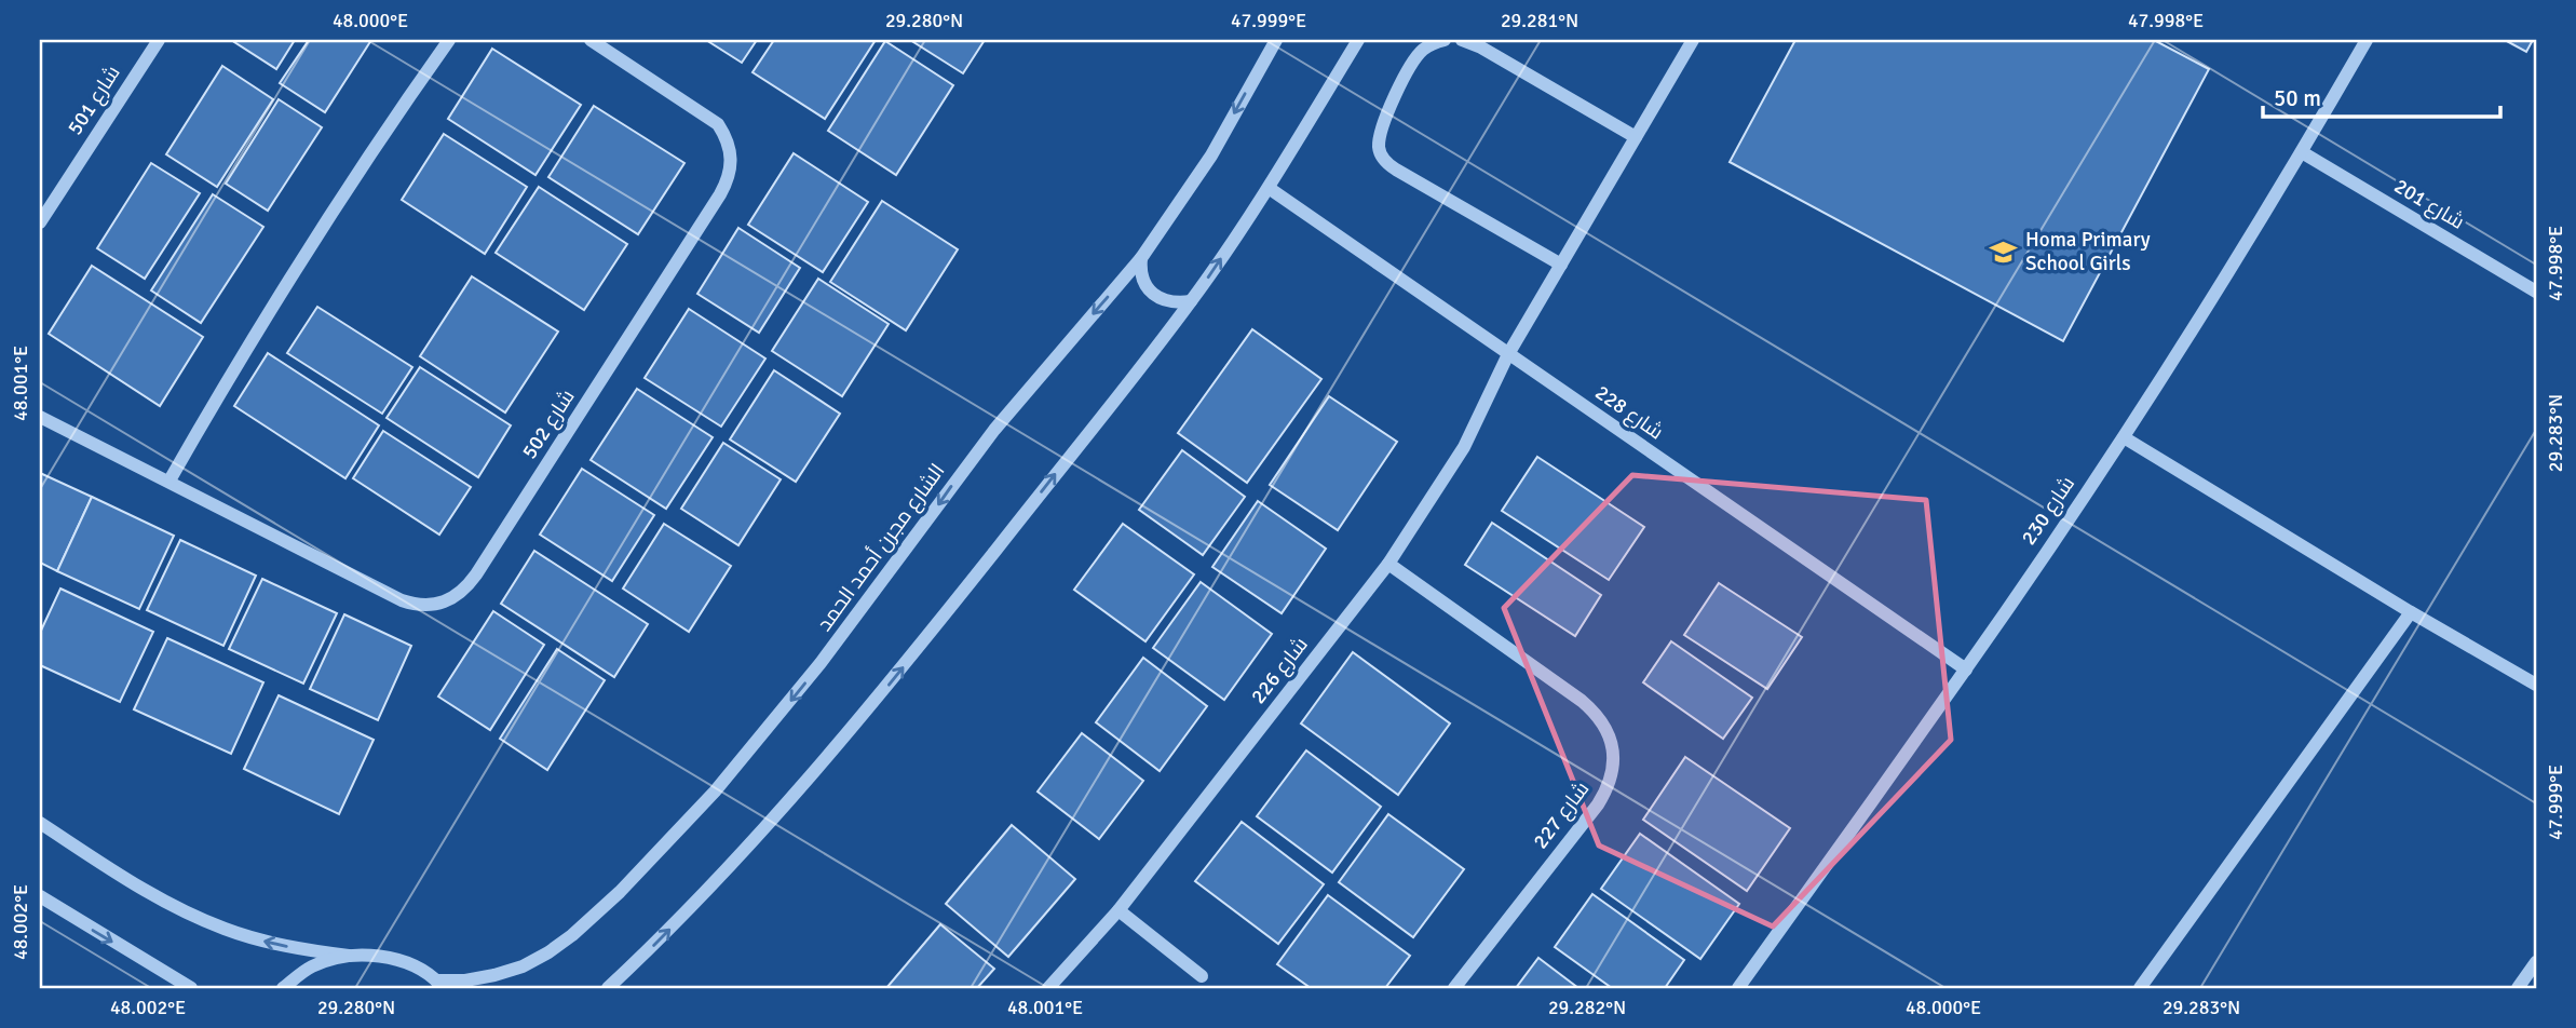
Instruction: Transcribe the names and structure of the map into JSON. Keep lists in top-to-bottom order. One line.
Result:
{"streets":{"street":["شارع 501","شارع 201","شارع 228","شارع 502","شارع 230","الشارع مجرن أحمد الحمد","شارع 226","شارع 227"]},"crossings":[["شارع 201","شارع 230"],["شارع 228","شارع 230"],["شارع 228","شارع 226"],["شارع 226","شارع 227"]],"places":{"school or university":["Homa Primary School Girls"]},"scale_bar":"50 m","coordinates":["48.000°E","29.280°N","47.999°E","29.281°N","47.998°E","48.001°E","29.283°N","48.002°E","29.282°N"]}
